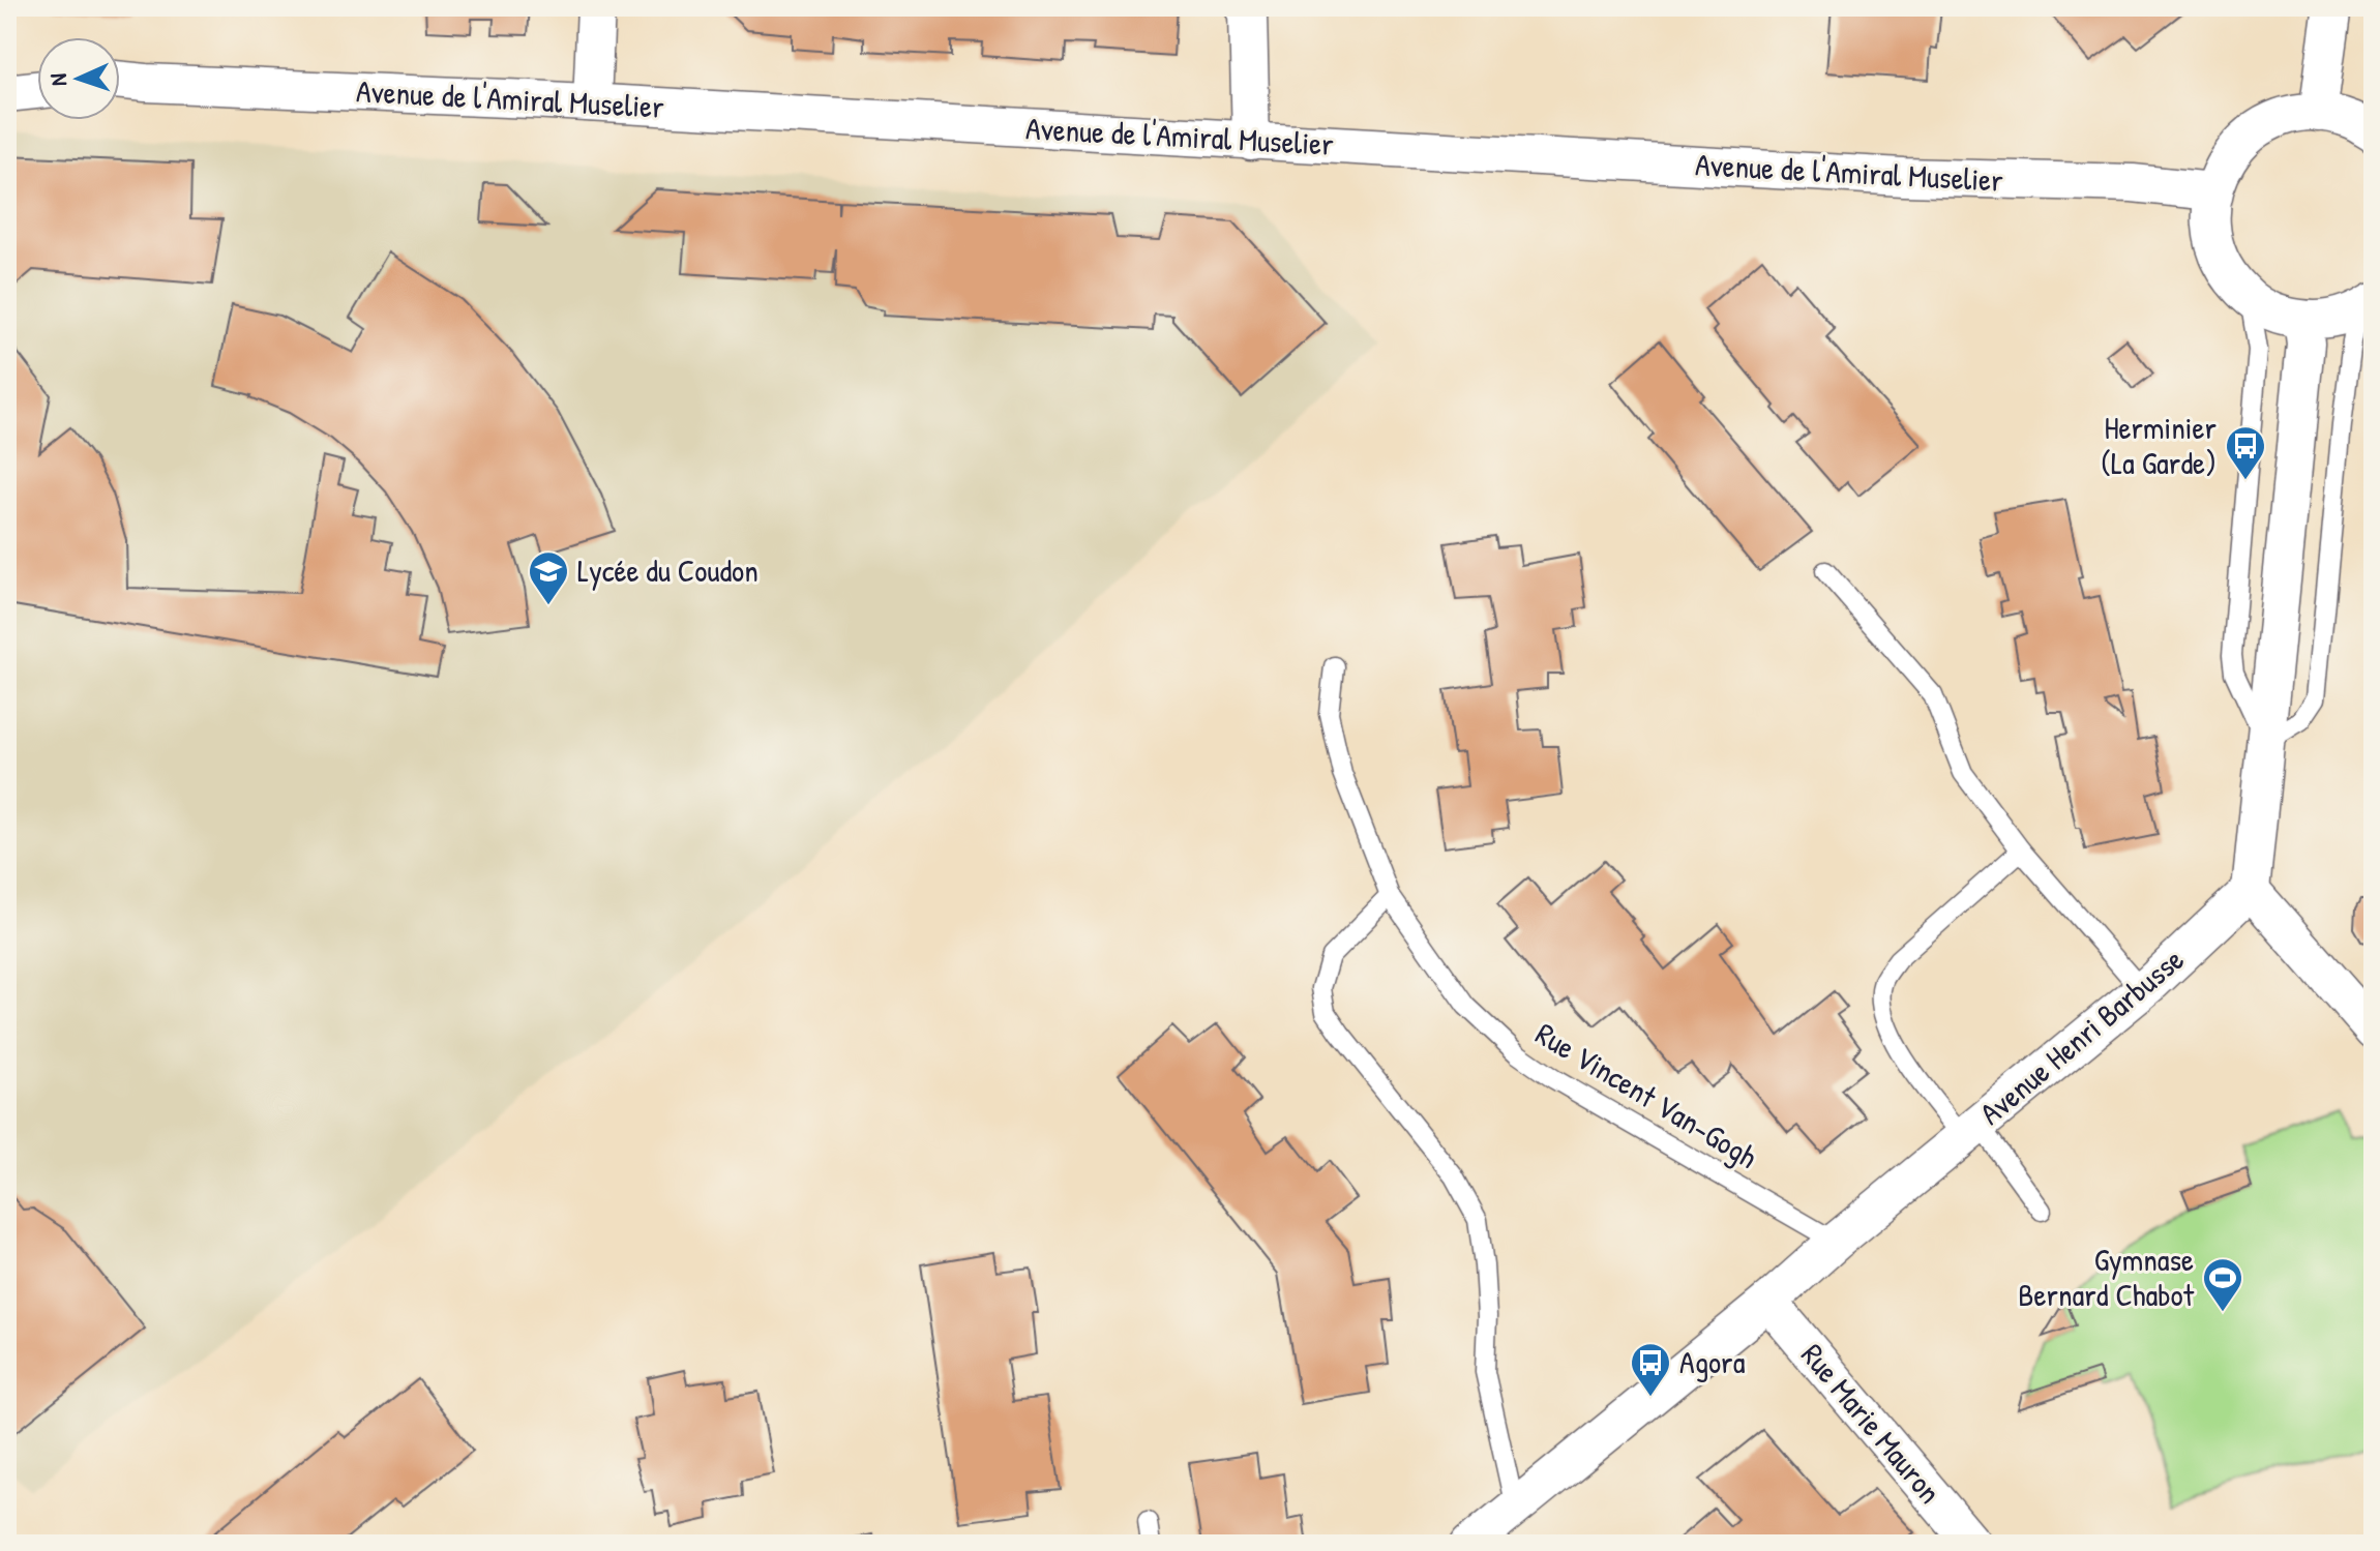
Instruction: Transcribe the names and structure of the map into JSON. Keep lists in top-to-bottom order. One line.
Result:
{"streets":{"street":["Avenue de l'Amiral Muselier","Avenue Henri Barbusse","Rue Marie Mauron"],"lane":["Rue Vincent Van-Gogh"]},"crossings":[["Avenue Henri Barbusse","Rue Vincent Van-Gogh"],["Avenue Henri Barbusse","Rue Marie Mauron"]],"places":{"bus stop":["Herminier (La Garde)","Agora"],"school or university":["Lycée du Coudon"],"sports":["Gymnase Bernard Chabot"]},"north":"left"}
